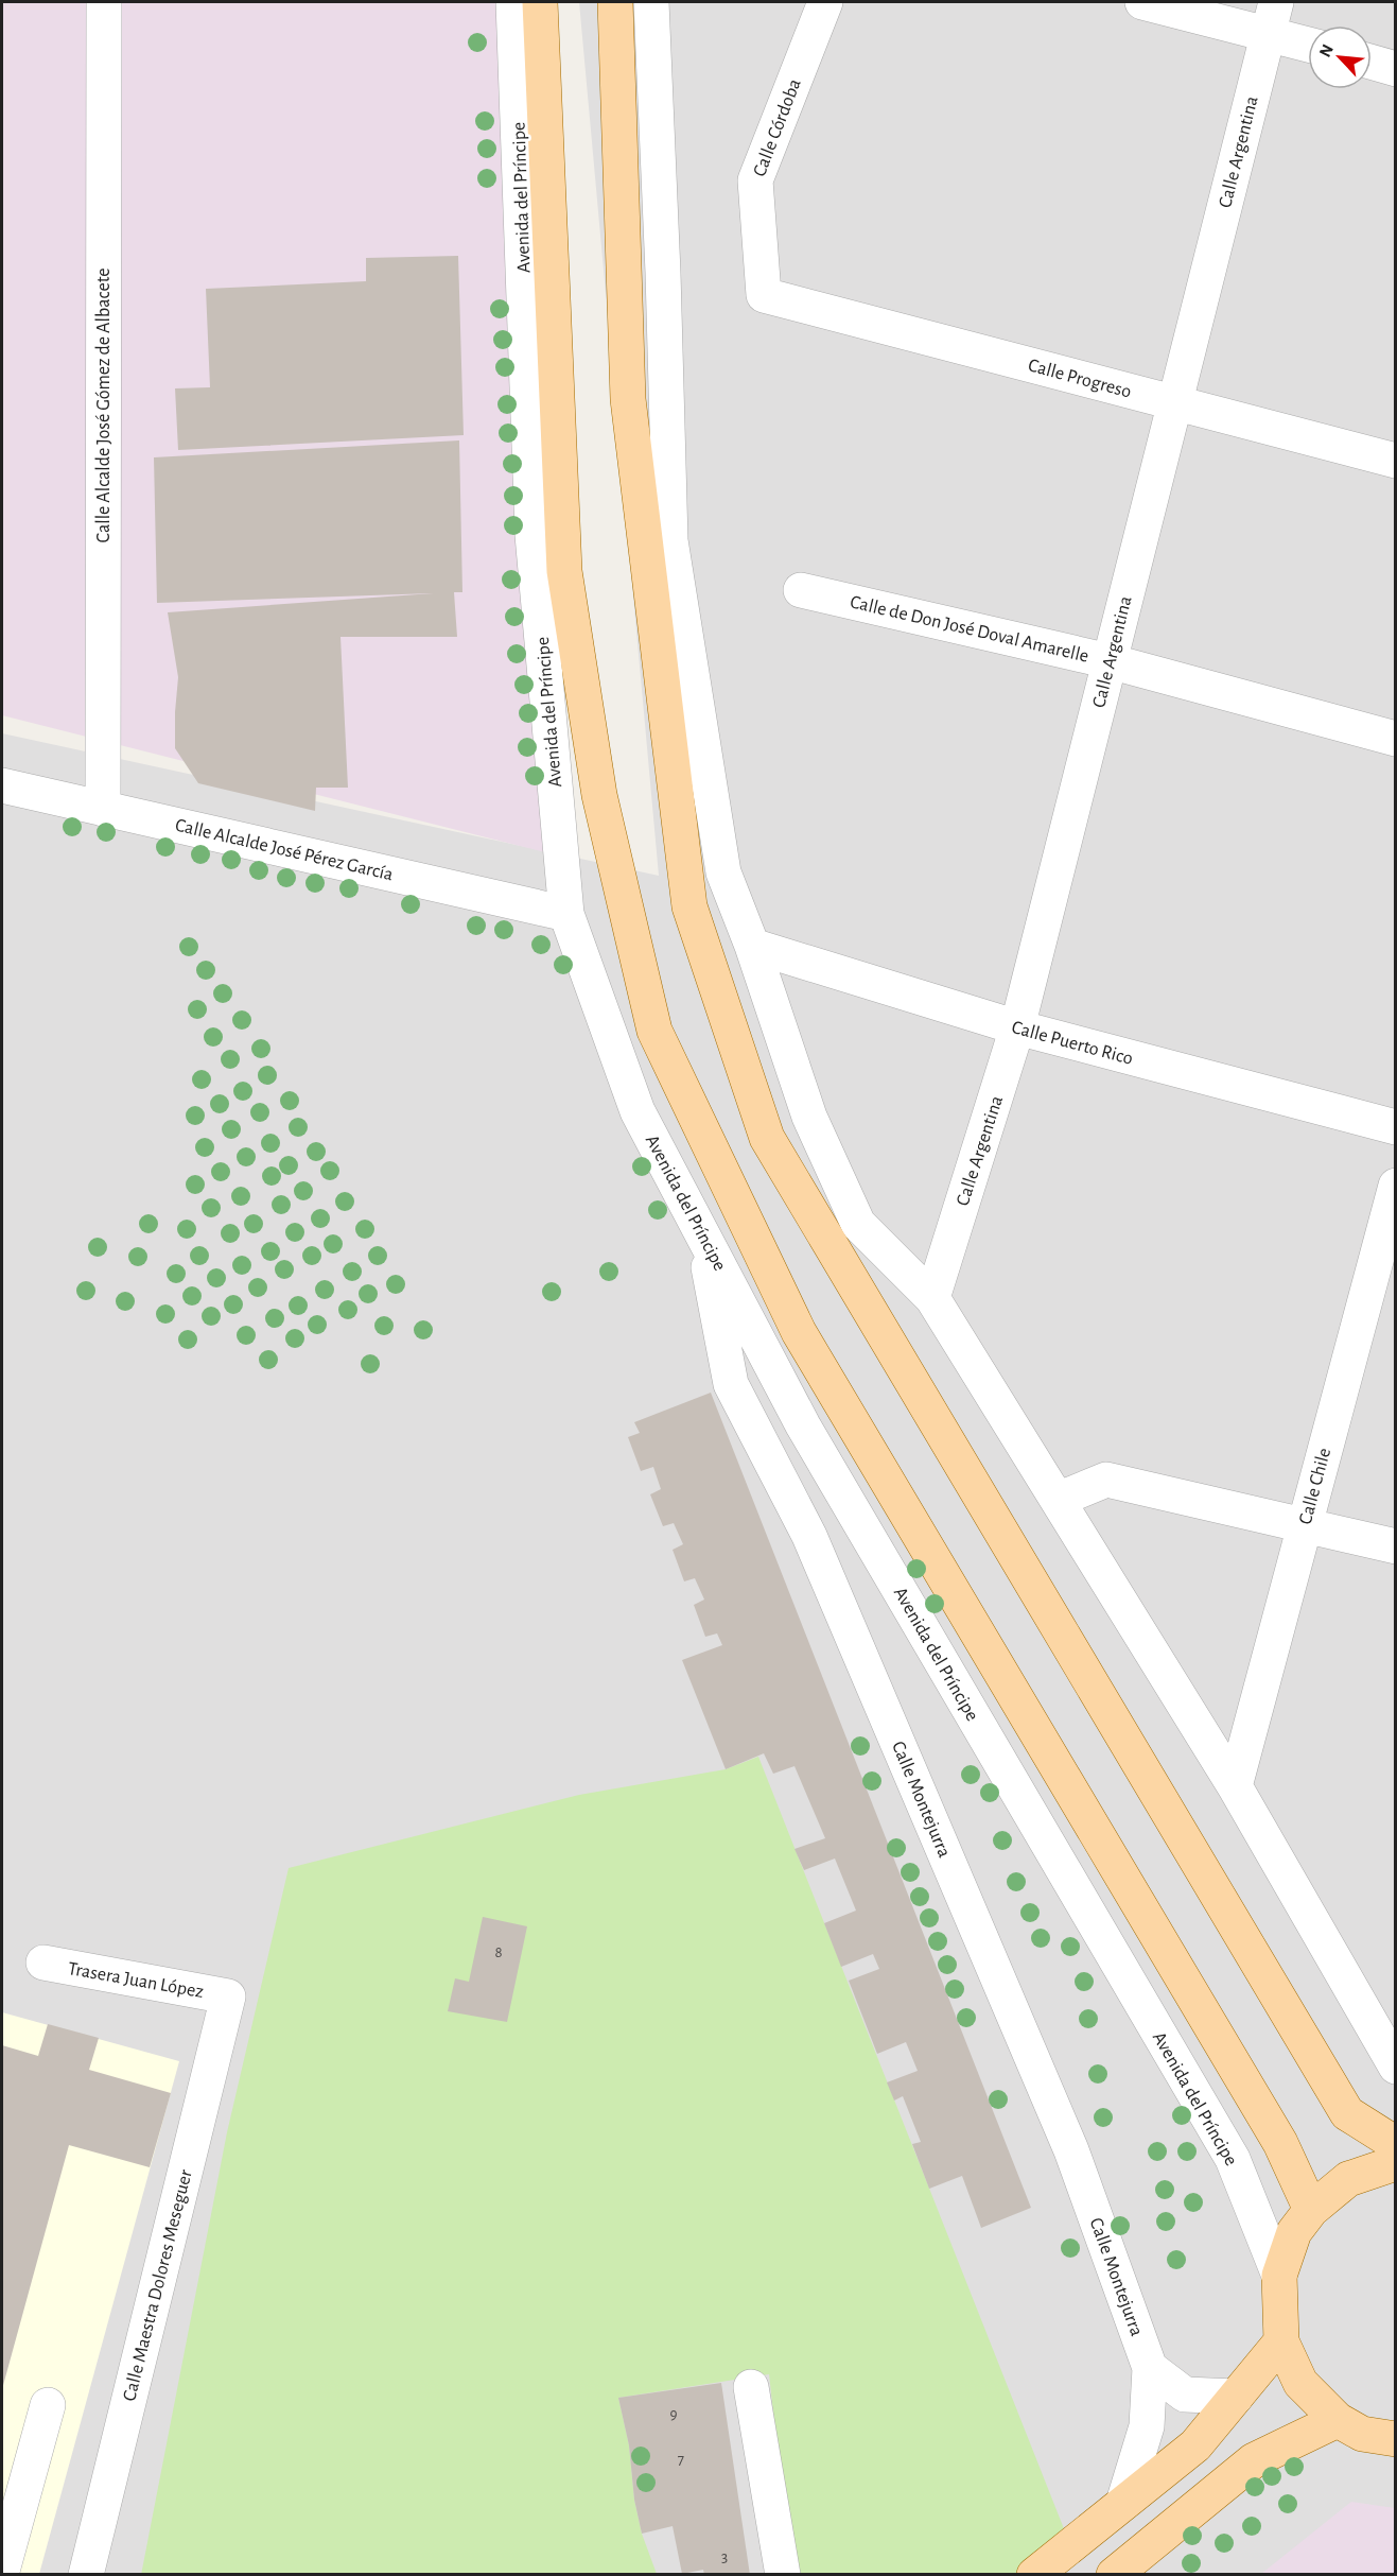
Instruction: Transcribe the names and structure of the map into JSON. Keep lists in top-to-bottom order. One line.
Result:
{"streets":{"main road":["Avenida del Príncipe"],"street":["Calle Córdoba","Calle Argentina","Calle Progreso","Calle Alcalde José Gómez de Albacete","Calle de Don José Doval Amarelle","Calle Alcalde José Pérez García","Calle Puerto Rico","Calle Chile","Calle Montejurra","Trasera Juan López","Calle Maestra Dolores Meseguer"]},"crossings":[["Calle Córdoba","Calle Progreso"],["Calle Argentina","Calle Progreso"],["Calle Argentina","Calle de Don José Doval Amarelle"],["Calle Argentina","Calle Puerto Rico"],["Avenida del Príncipe","Calle Alcalde José Pérez García"],["Avenida del Príncipe","Calle Montejurra"],["Calle Alcalde José Gómez de Albacete","Calle Alcalde José Pérez García"],["Trasera Juan López","Calle Maestra Dolores Meseguer"]],"house_numbers":["8","9","7","3"],"north":"top left"}
